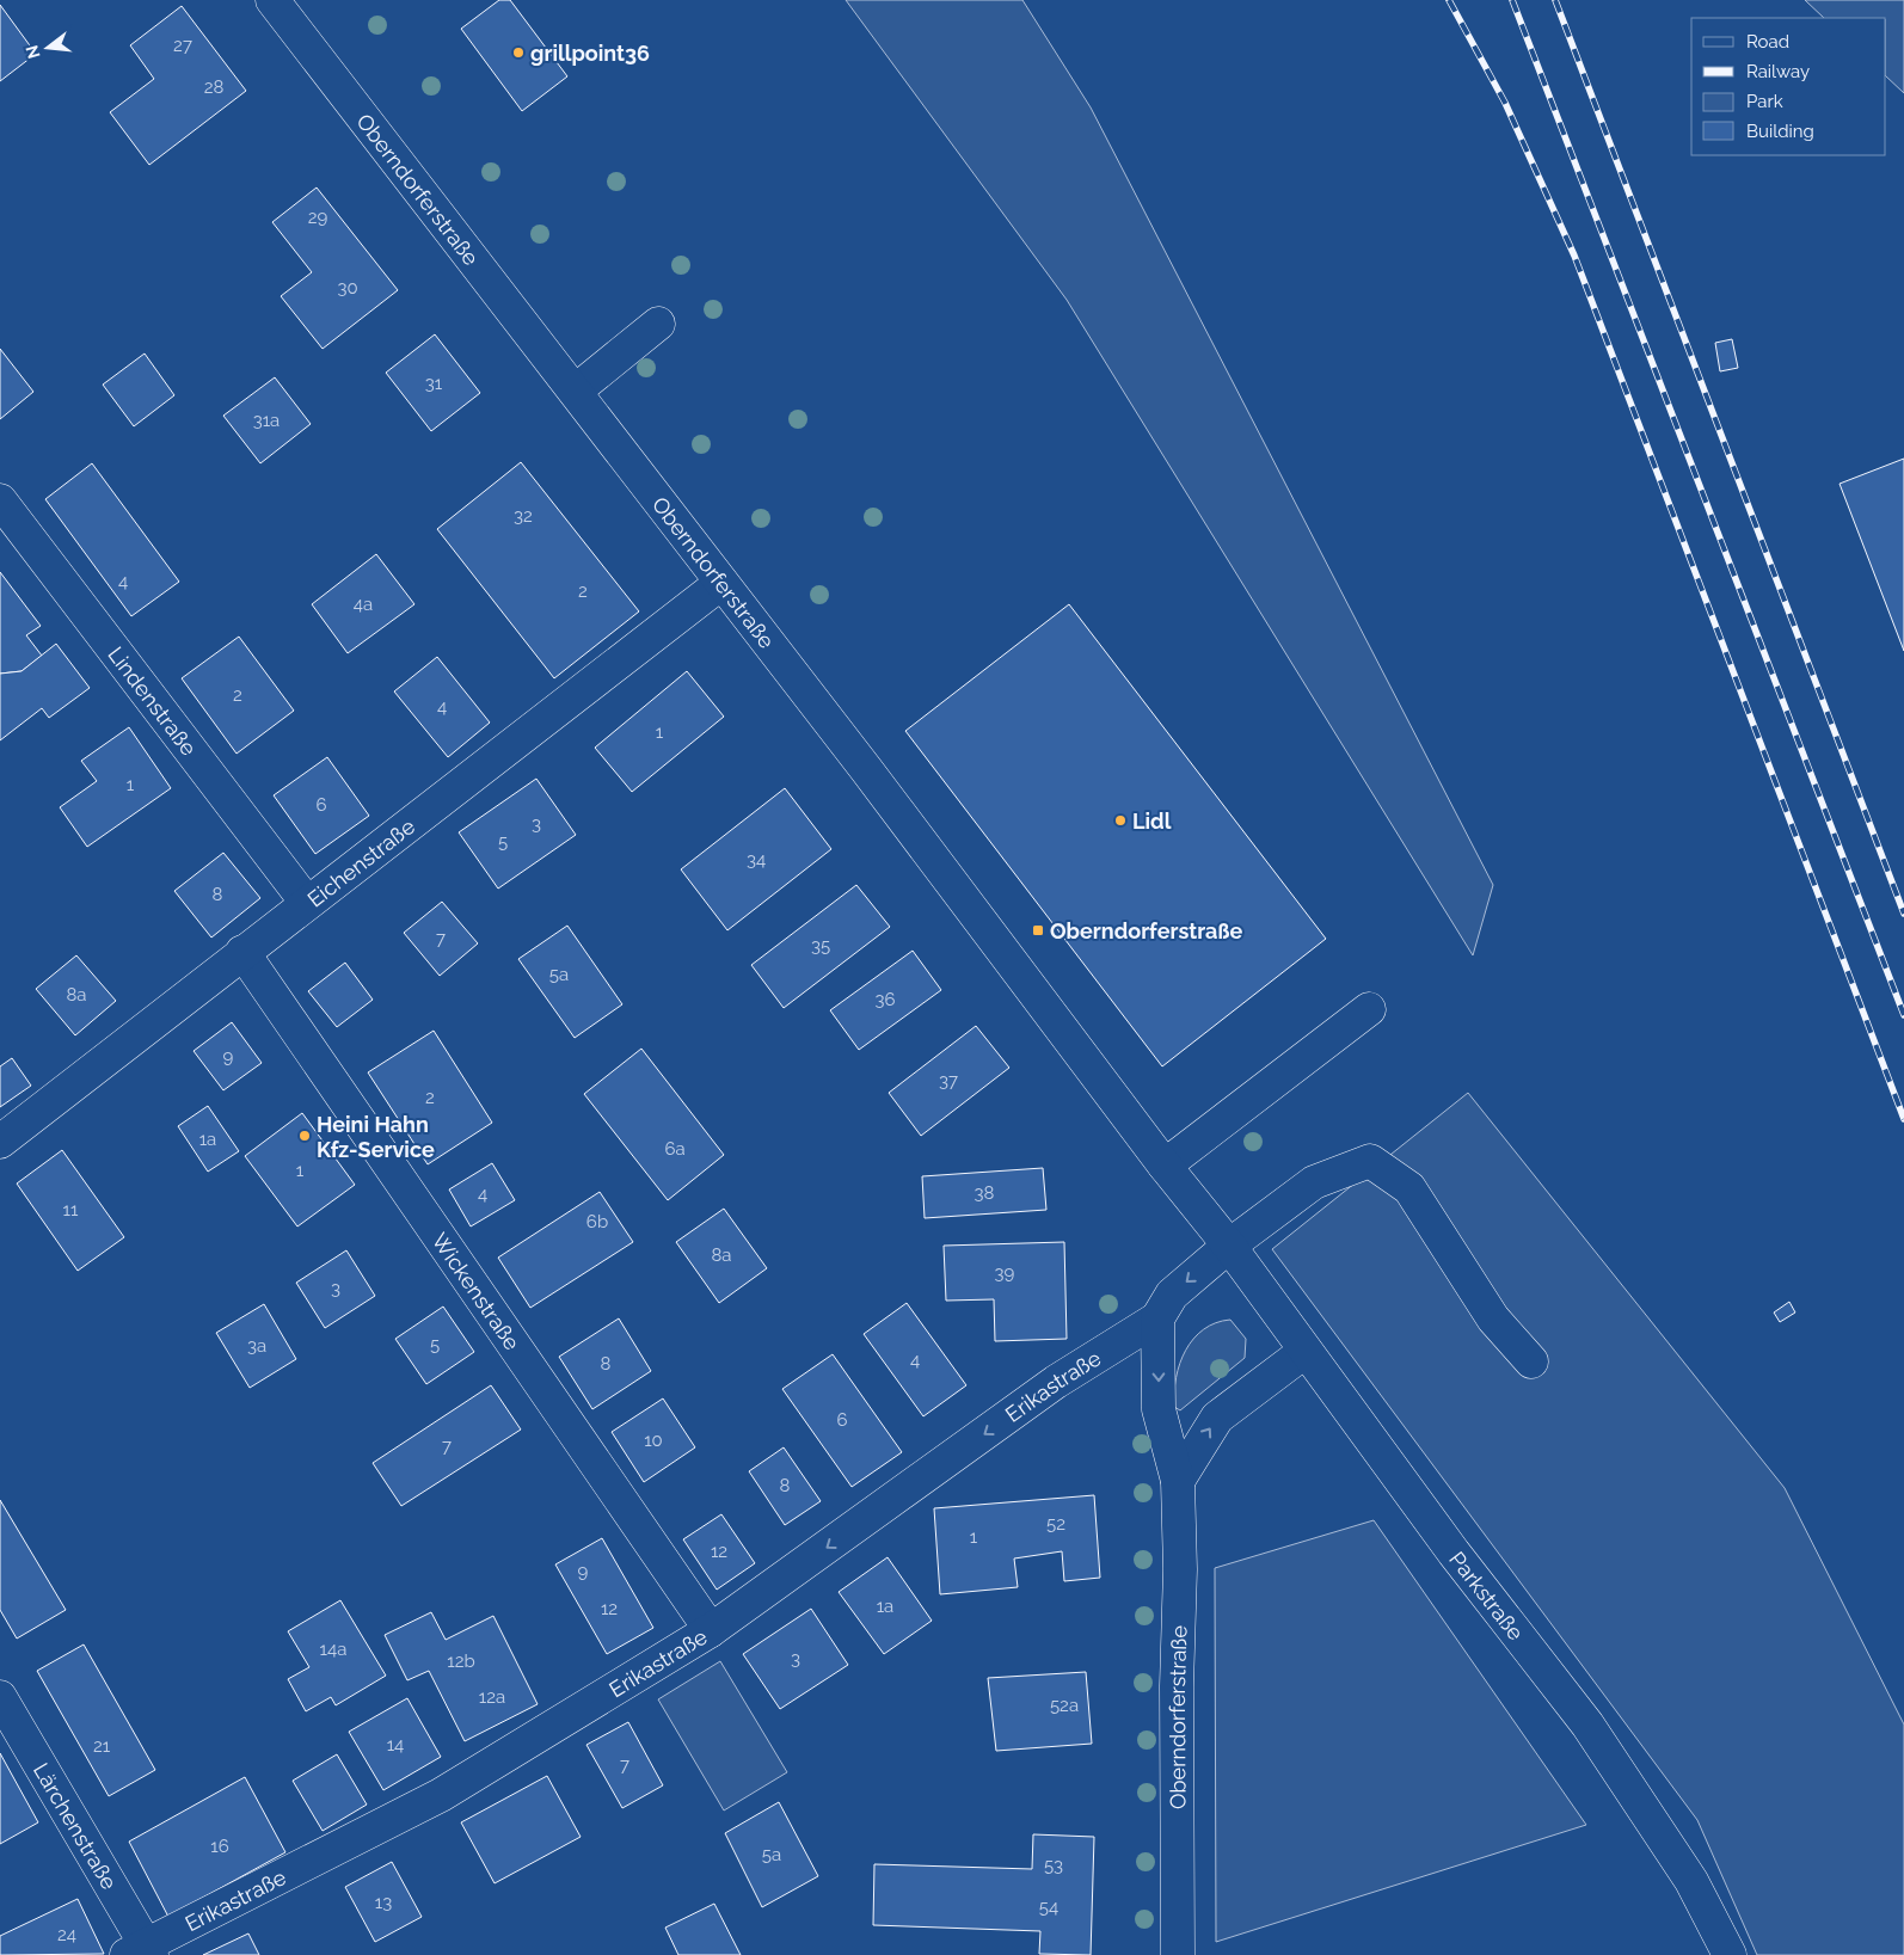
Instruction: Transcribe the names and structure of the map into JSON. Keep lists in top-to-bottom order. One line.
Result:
{"streets":{"street":["Oberndorferstraße","Lindenstraße","Eichenstraße","Wickenstraße","Erikastraße","Parkstraße","Lärchenstraße"]},"crossings":[["Oberndorferstraße","Eichenstraße"],["Oberndorferstraße","Erikastraße"],["Oberndorferstraße","Parkstraße"],["Lindenstraße","Eichenstraße"],["Eichenstraße","Wickenstraße"],["Wickenstraße","Erikastraße"],["Erikastraße","Lärchenstraße"]],"one_way":["Erikastraße"],"places":{"other":["grillpoint36","Lidl","Heini Hahn Kfz-Service"],"transit":["Oberndorferstraße"]},"house_numbers":["27","28","29","30","31","31a","32","4","2","4a","2","4","1","1","6","3","5","34","8","7","35","5a","8a","36","9","37","2","1a","6a","1","38","4","11","6b","8a","39","3","5","3a","4","8","6","10","7","8","52","1","12","9","1a","12","14a","3","12b","12a","52a","14","21","7","16","5a","53","13","54","24"],"legend":["Road","Railway","Park","Building"],"north":"left"}
